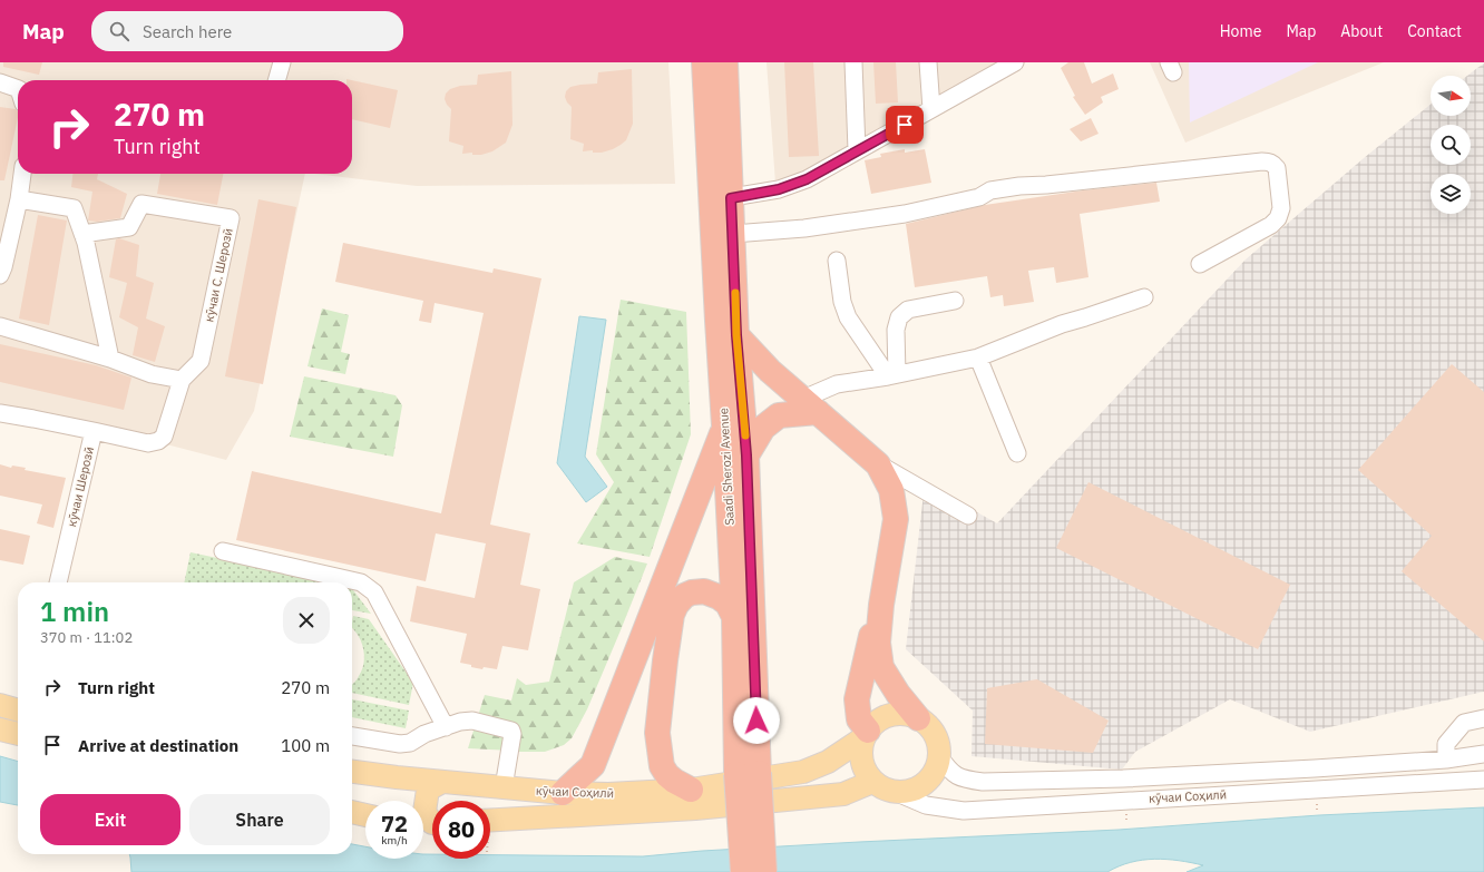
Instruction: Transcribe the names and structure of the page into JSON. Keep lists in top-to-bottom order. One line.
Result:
{"streets":{"highway":["Saadi Sherozi Avenue"],"main road":["кӯчаи Соҳилӣ"],"street":["кӯчаи С. Шерозӣ","кӯчаи Шерозӣ"]},"crossings":[["кӯчаи С. Шерозӣ","кӯчаи Шерозӣ"]],"north":"right","page":{"header":"Map","search":"Search here","nav":["Home","Map","About","Contact"],"turn":["270 m","Turn right"],"heading":["1 min","370 m · 11:02"],"list":[{"name":"Turn right","value":"270 m"},{"name":"Arrive at destination","value":"100 m"}],"buttons":["Exit","Share"],"speed":"72 km/h","limit":"80"}}
